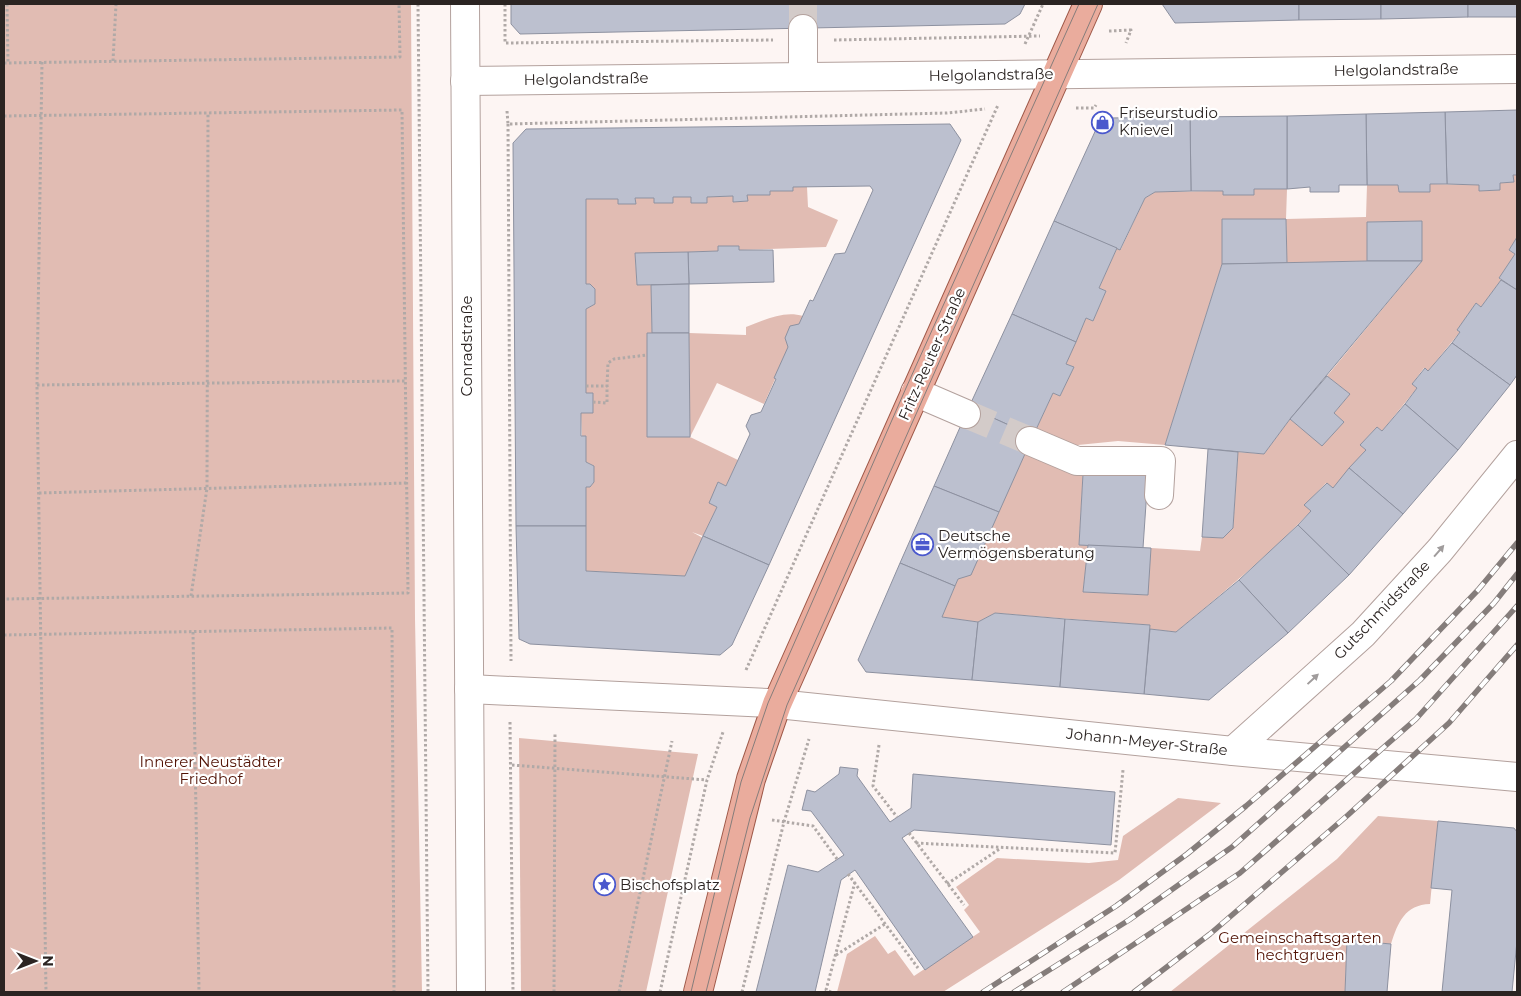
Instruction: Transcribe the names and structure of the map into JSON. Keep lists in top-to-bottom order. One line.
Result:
{"streets":{"main road":["Fritz-Reuter-Straße"],"street":["Helgolandstraße","Conradstraße","Gutschmidstraße","Johann-Meyer-Straße"]},"crossings":[["Helgolandstraße","Conradstraße"],["Helgolandstraße","Fritz-Reuter-Straße"],["Fritz-Reuter-Straße","Johann-Meyer-Straße"],["Gutschmidstraße","Johann-Meyer-Straße"]],"one_way":["Gutschmidstraße"],"parks":["Innerer Neustädter Friedhof","Gemeinschaftsgarten hechtgruen"],"places":{"shop":["Friseurstudio Knievel"],"office":["Deutsche Vermögensberatung"],"place":["Bischofsplatz"]},"north":"right"}
